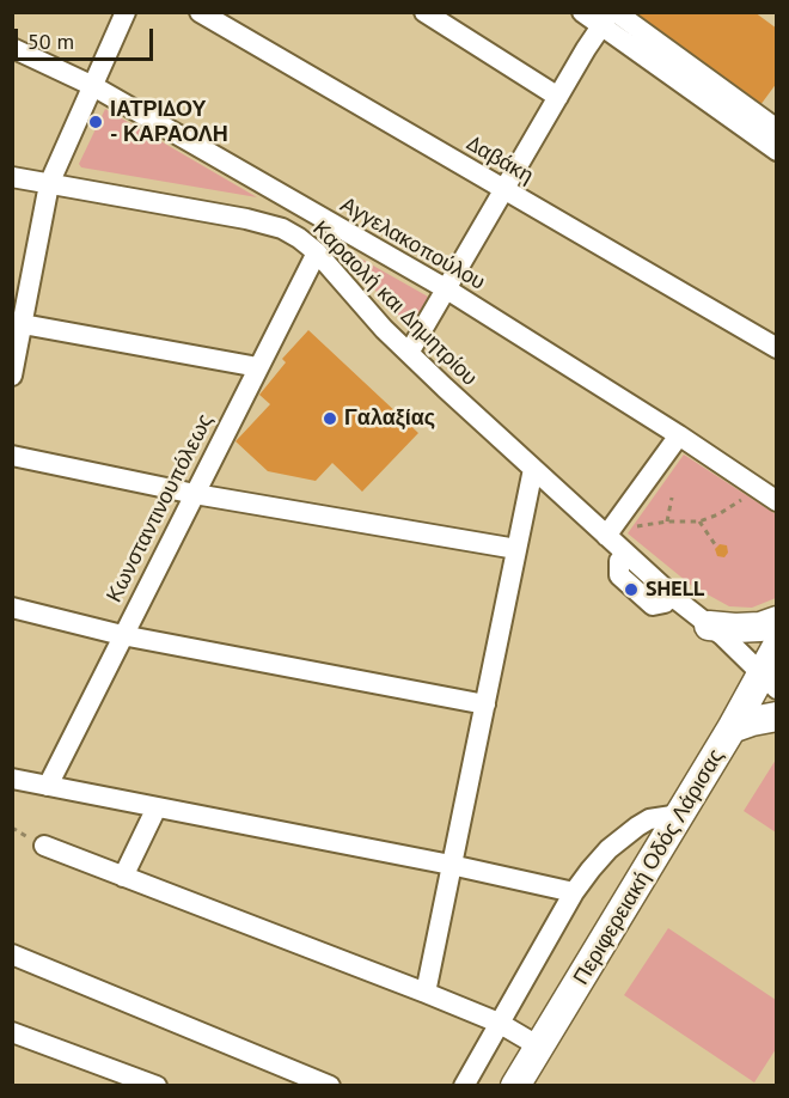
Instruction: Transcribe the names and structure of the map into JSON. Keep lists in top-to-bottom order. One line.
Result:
{"streets":{"highway":["Περιφερειακή Οδός Λάρισας"],"street":["Δαβάκη","Αγγελακοπούλου","Καραολή και Δημητρίου","Κωνσταντινουπόλεως"]},"crossings":[["Καραολή και Δημητρίου","Κωνσταντινουπόλεως"],["Καραολή και Δημητρίου","Περιφερειακή Οδός Λάρισας"]],"places":["ΙΑΤΡΙΔΟΥ - ΚΑΡΑΟΛΗ","Γαλαξίας","SHELL"],"scale_bar":"50 m"}
